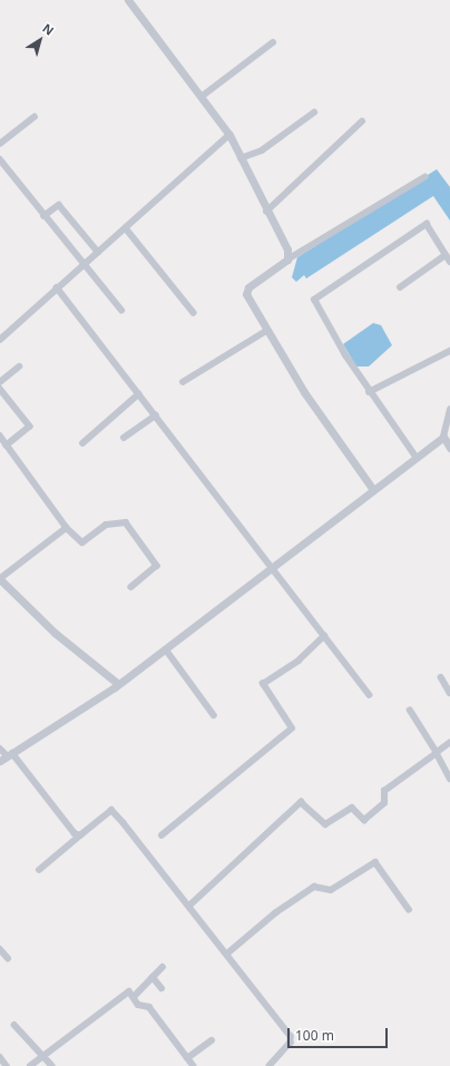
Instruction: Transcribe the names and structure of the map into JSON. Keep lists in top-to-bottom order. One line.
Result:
{"scale_bar":"100 m","north":"top right"}
